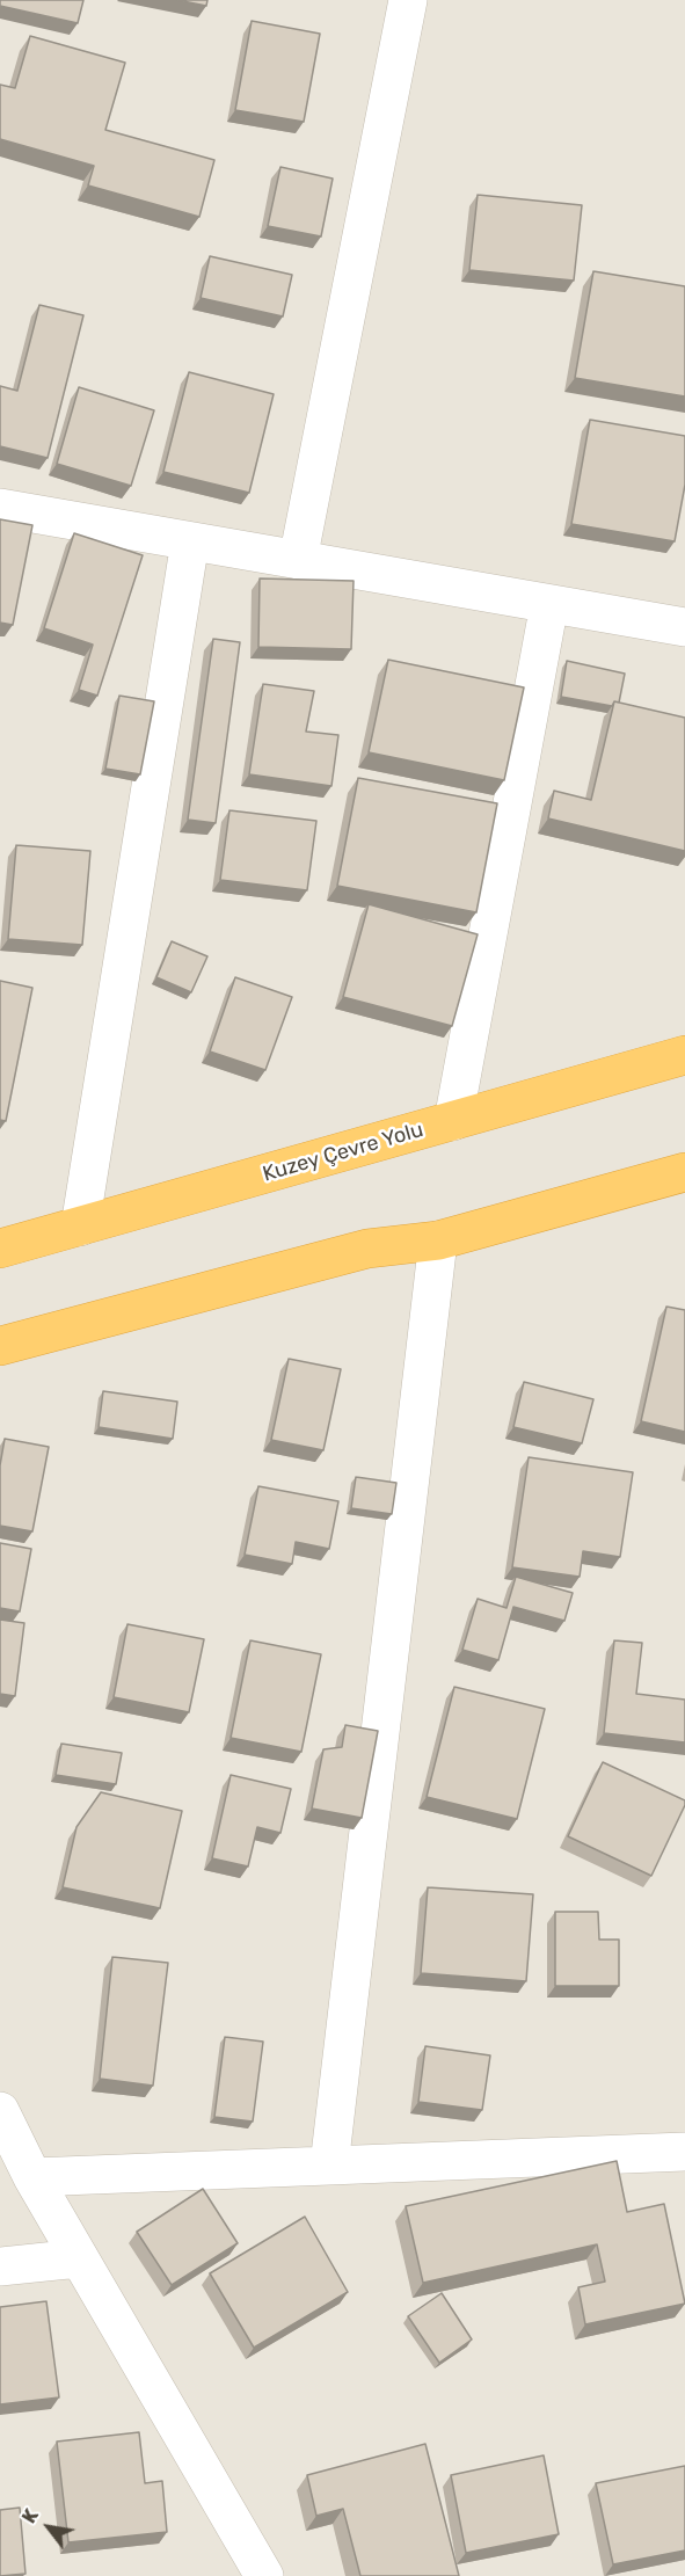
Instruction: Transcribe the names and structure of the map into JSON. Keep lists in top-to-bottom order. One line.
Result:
{"streets":{"highway":["Kuzey Çevre Yolu"]},"north":"top left"}
